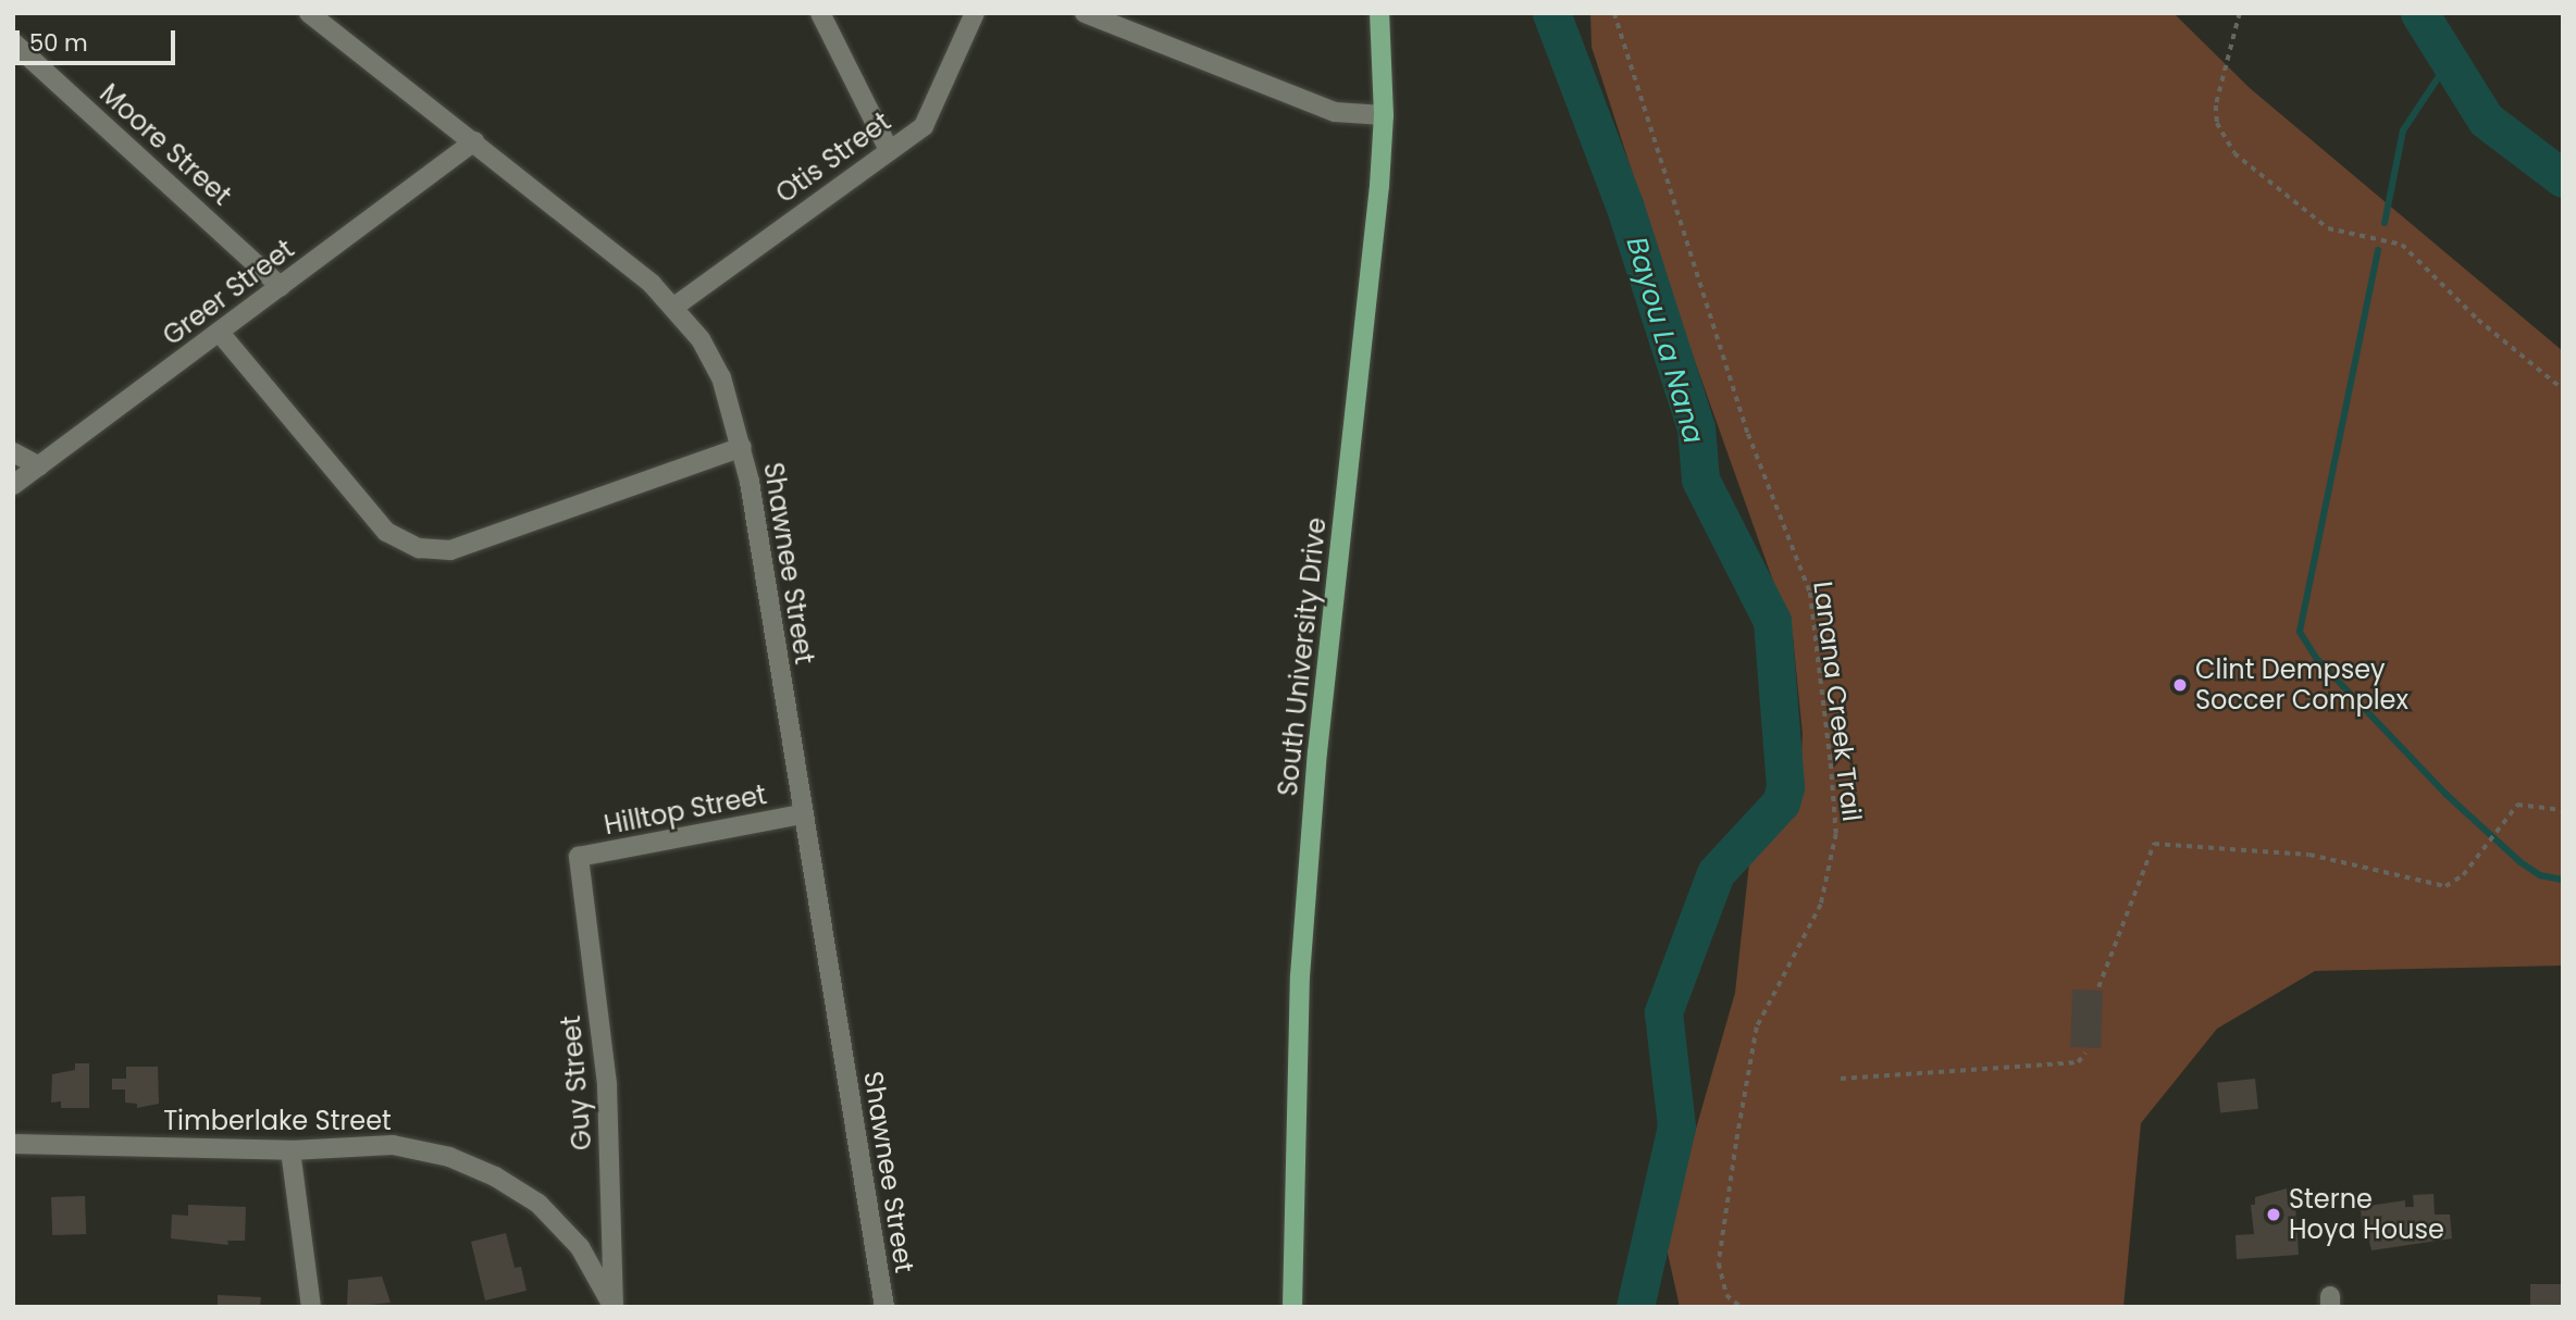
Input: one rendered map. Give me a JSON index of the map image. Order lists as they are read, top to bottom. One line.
{"streets":{"main road":["South University Drive"],"street":["Moore Street","Otis Street","Greer Street","Shawnee Street","Hilltop Street","Guy Street","Timberlake Street"],"path":["Lanana Creek Trail"]},"crossings":[["Moore Street","Greer Street"],["Otis Street","Shawnee Street"],["Greer Street","Shawnee Street"],["Shawnee Street","Hilltop Street"],["Hilltop Street","Guy Street"],["Guy Street","Timberlake Street"]],"water":["Bayou La Nana"],"places":["Clint Dempsey Soccer Complex","Sterne Hoya House"],"scale_bar":"50 m"}
